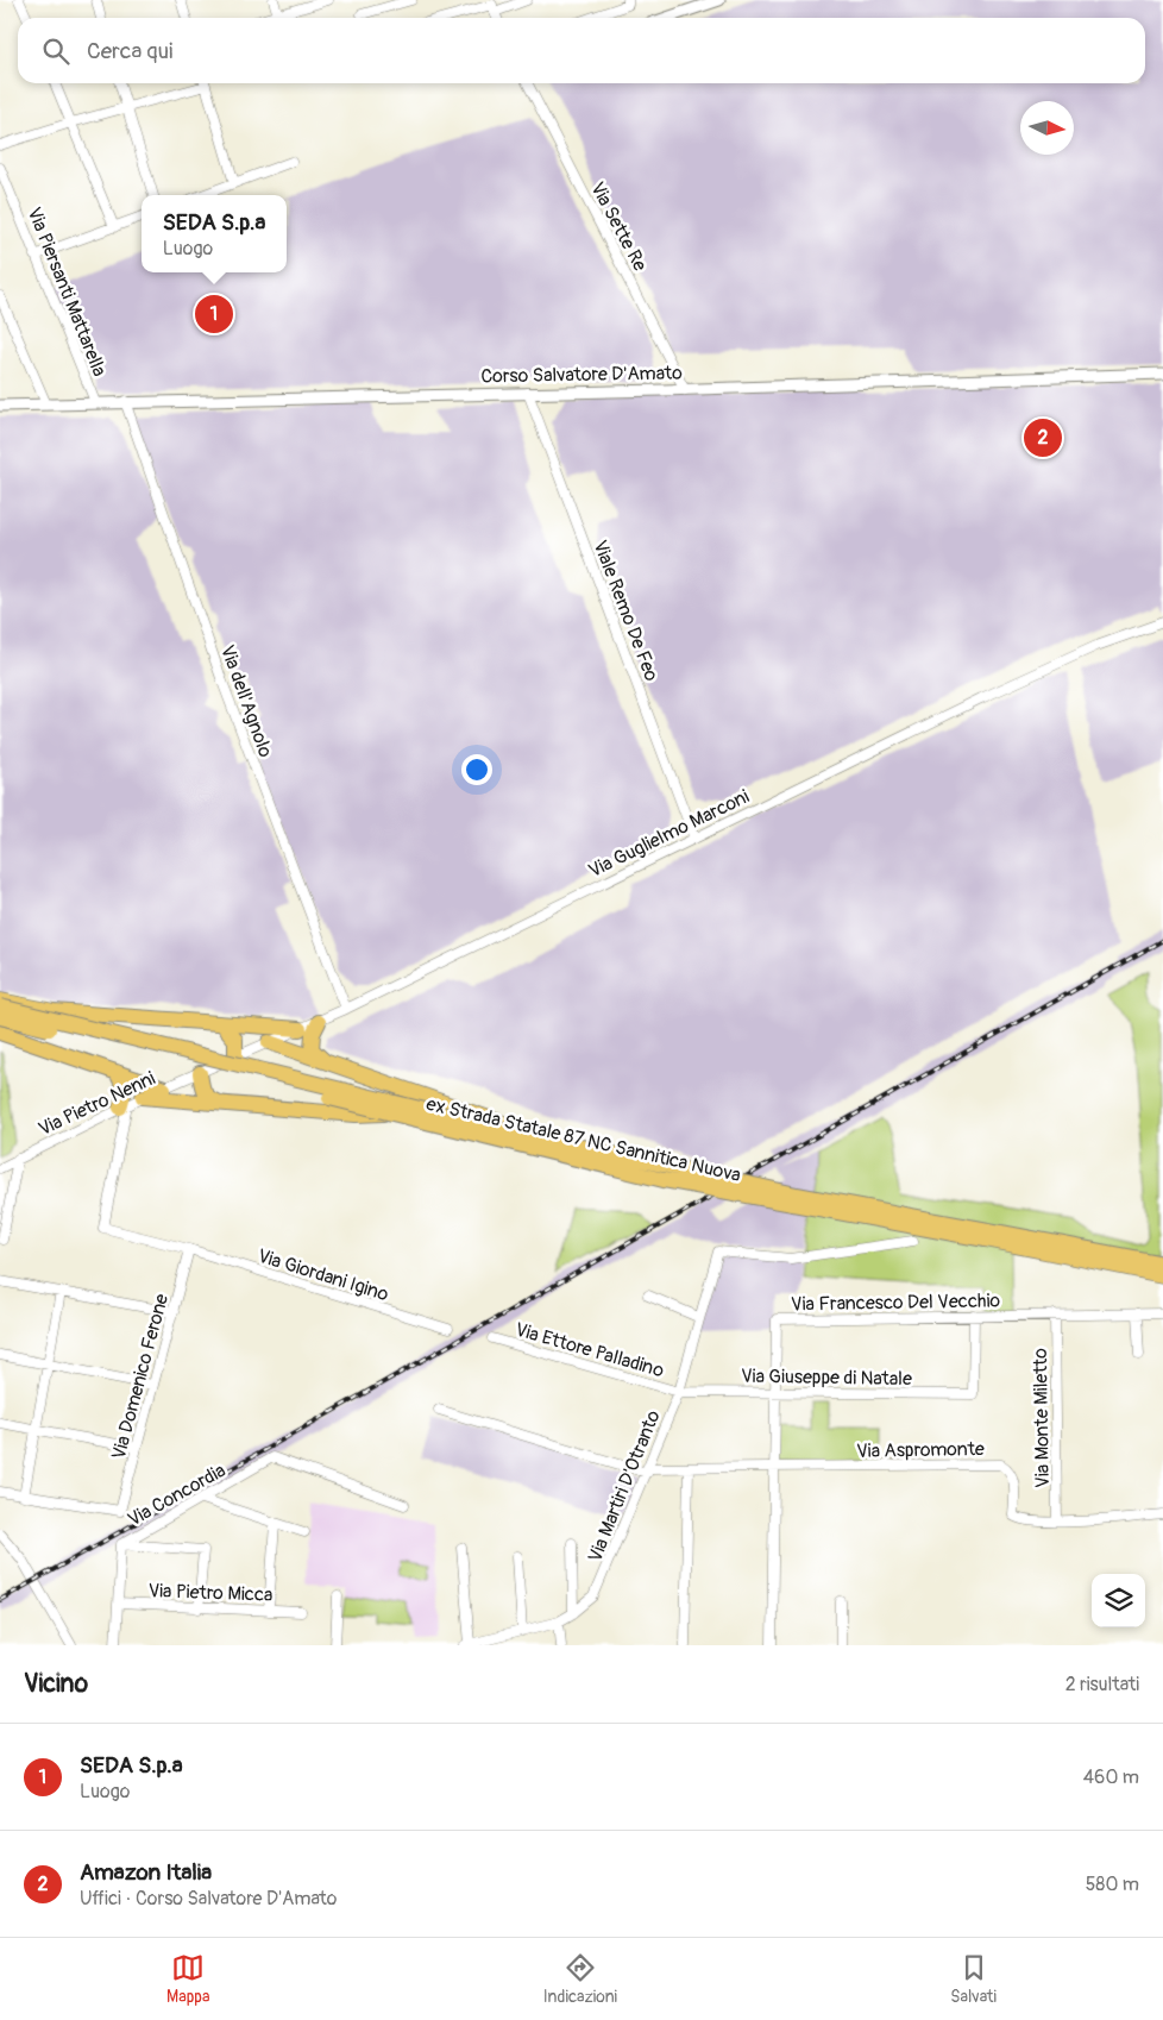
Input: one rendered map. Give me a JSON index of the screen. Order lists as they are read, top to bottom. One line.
{"streets":{"highway":["ex Strada Statale 87 NC Sannitica Nuova"],"street":["Via Sette Re","Via Piersanti Mattarella","Corso Salvatore D'Amato","Viale Remo De Feo","Via dell'Agnolo","Via Guglielmo Marconi","Via Pietro Nenni","Via Giordani Igino","Via Francesco Del Vecchio","Via Ettore Palladino","Via Domenico Ferone","Via Giuseppe di Natale","Via Monte Miletto","Via Aspromonte","Via Martiri D'Otranto","Via Concordia","Via Pietro Micca"]},"crossings":[["Via Sette Re","Corso Salvatore D'Amato"],["Via Piersanti Mattarella","Corso Salvatore D'Amato"],["Corso Salvatore D'Amato","Viale Remo De Feo"],["Corso Salvatore D'Amato","Via dell'Agnolo"],["Viale Remo De Feo","Via Guglielmo Marconi"],["Via dell'Agnolo","Via Guglielmo Marconi"],["Via Guglielmo Marconi","Via Pietro Nenni"],["Via Pietro Nenni","Via Giordani Igino"],["Via Giordani Igino","Via Domenico Ferone"],["Via Francesco Del Vecchio","Via Giuseppe di Natale"],["Via Francesco Del Vecchio","Via Monte Miletto"],["Via Francesco Del Vecchio","Via Aspromonte"],["Via Ettore Palladino","Via Giuseppe di Natale"],["Via Ettore Palladino","Via Martiri D'Otranto"],["Via Giuseppe di Natale","Via Martiri D'Otranto"],["Via Monte Miletto","Via Aspromonte"],["Via Concordia","Via Pietro Micca"]],"north":"right","page":{"search":"Cerca qui","popup":["SEDA S.p.a","Luogo"],"pins":["1","2"],"heading":["Vicino","2 risultati"],"list":[{"mark":"1","name":"SEDA S.p.a","note":"Luogo","value":"460 m"},{"mark":"2","name":"Amazon Italia","note":"Uffici · Corso Salvatore D'Amato","value":"580 m"}],"nav":["Mappa","Indicazioni","Salvati"]}}
